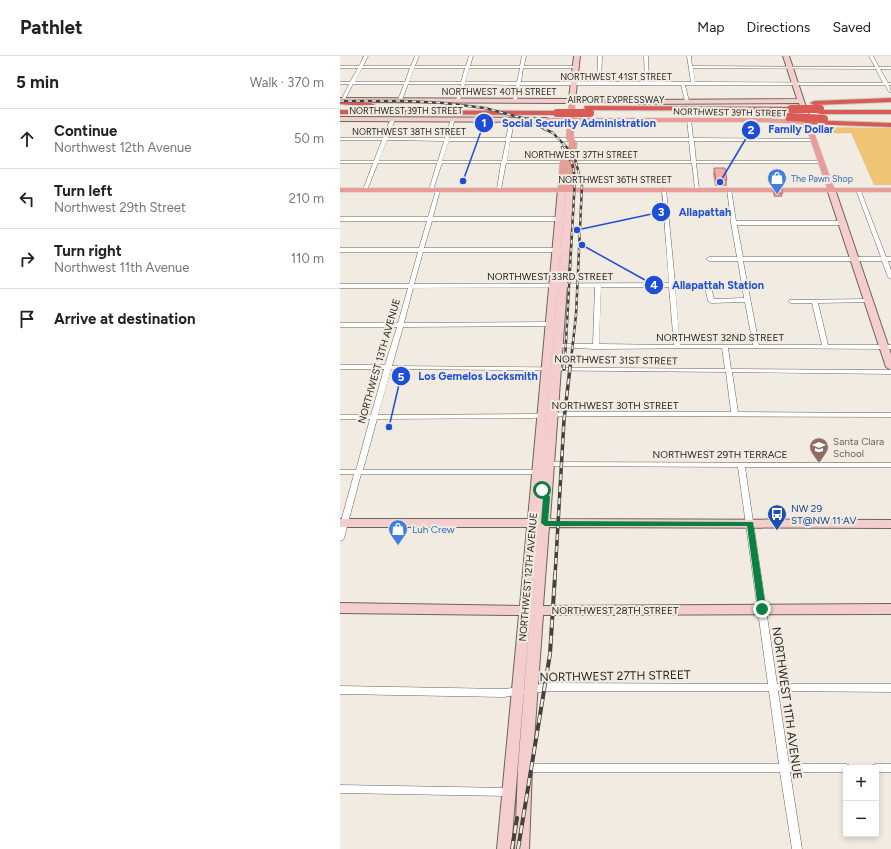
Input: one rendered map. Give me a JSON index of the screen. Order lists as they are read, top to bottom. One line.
{"streets":{"highway":["AIRPORT EXPRESSWAY"],"main road":["NORTHWEST 40TH STREET","NORTHWEST 39TH STREET","NORTHWEST 36TH STREET","NORTHWEST 12TH AVENUE","NORTHWEST 28TH STREET"],"street":["NORTHWEST 41ST STREET","NORTHWEST 38TH STREET","NORTHWEST 37TH STREET","NORTHWEST 33RD STREET","NORTHWEST 32ND STREET","NORTHWEST 31ST STREET","NORTHWEST 13TH AVENUE","NORTHWEST 30TH STREET","NORTHWEST 29TH TERRACE","NORTHWEST 27TH STREET","NORTHWEST 11TH AVENUE"]},"crossings":[["NORTHWEST 41ST STREET","NORTHWEST 12TH AVENUE"],["NORTHWEST 40TH STREET","AIRPORT EXPRESSWAY"],["NORTHWEST 40TH STREET","NORTHWEST 12TH AVENUE"],["NORTHWEST 39TH STREET","NORTHWEST 13TH AVENUE"],["NORTHWEST 39TH STREET","NORTHWEST 12TH AVENUE"],["NORTHWEST 38TH STREET","NORTHWEST 13TH AVENUE"],["NORTHWEST 38TH STREET","NORTHWEST 12TH AVENUE"],["NORTHWEST 37TH STREET","NORTHWEST 13TH AVENUE"],["NORTHWEST 37TH STREET","NORTHWEST 12TH AVENUE"],["NORTHWEST 36TH STREET","NORTHWEST 13TH AVENUE"],["NORTHWEST 36TH STREET","NORTHWEST 12TH AVENUE"],["NORTHWEST 33RD STREET","NORTHWEST 13TH AVENUE"],["NORTHWEST 33RD STREET","NORTHWEST 12TH AVENUE"],["NORTHWEST 32ND STREET","NORTHWEST 12TH AVENUE"],["NORTHWEST 31ST STREET","NORTHWEST 13TH AVENUE"],["NORTHWEST 31ST STREET","NORTHWEST 12TH AVENUE"],["NORTHWEST 13TH AVENUE","NORTHWEST 30TH STREET"],["NORTHWEST 30TH STREET","NORTHWEST 12TH AVENUE"],["NORTHWEST 29TH TERRACE","NORTHWEST 12TH AVENUE"],["NORTHWEST 29TH TERRACE","NORTHWEST 11TH AVENUE"],["NORTHWEST 12TH AVENUE","NORTHWEST 28TH STREET"],["NORTHWEST 12TH AVENUE","NORTHWEST 27TH STREET"],["NORTHWEST 28TH STREET","NORTHWEST 11TH AVENUE"],["NORTHWEST 27TH STREET","NORTHWEST 11TH AVENUE"]],"places":{"other":["Social Security Administration","Family Dollar","Allapattah","Allapattah Station","Los Gemelos Locksmith"],"shop":["The Pawn Shop","Luh Crew"],"school or university":["Santa Clara School"],"bus stop":["NW 29 ST@NW 11 AV"]},"page":{"header":"Pathlet","nav":["Map","Directions","Saved"],"heading":["5 min","Walk · 370 m"],"list":[["Continue","Northwest 12th Avenue","50 m"],["Turn left","Northwest 29th Street","210 m"],["Turn right","Northwest 11th Avenue","110 m"],"Arrive at destination"],"map_buttons":["+","−"]}}
